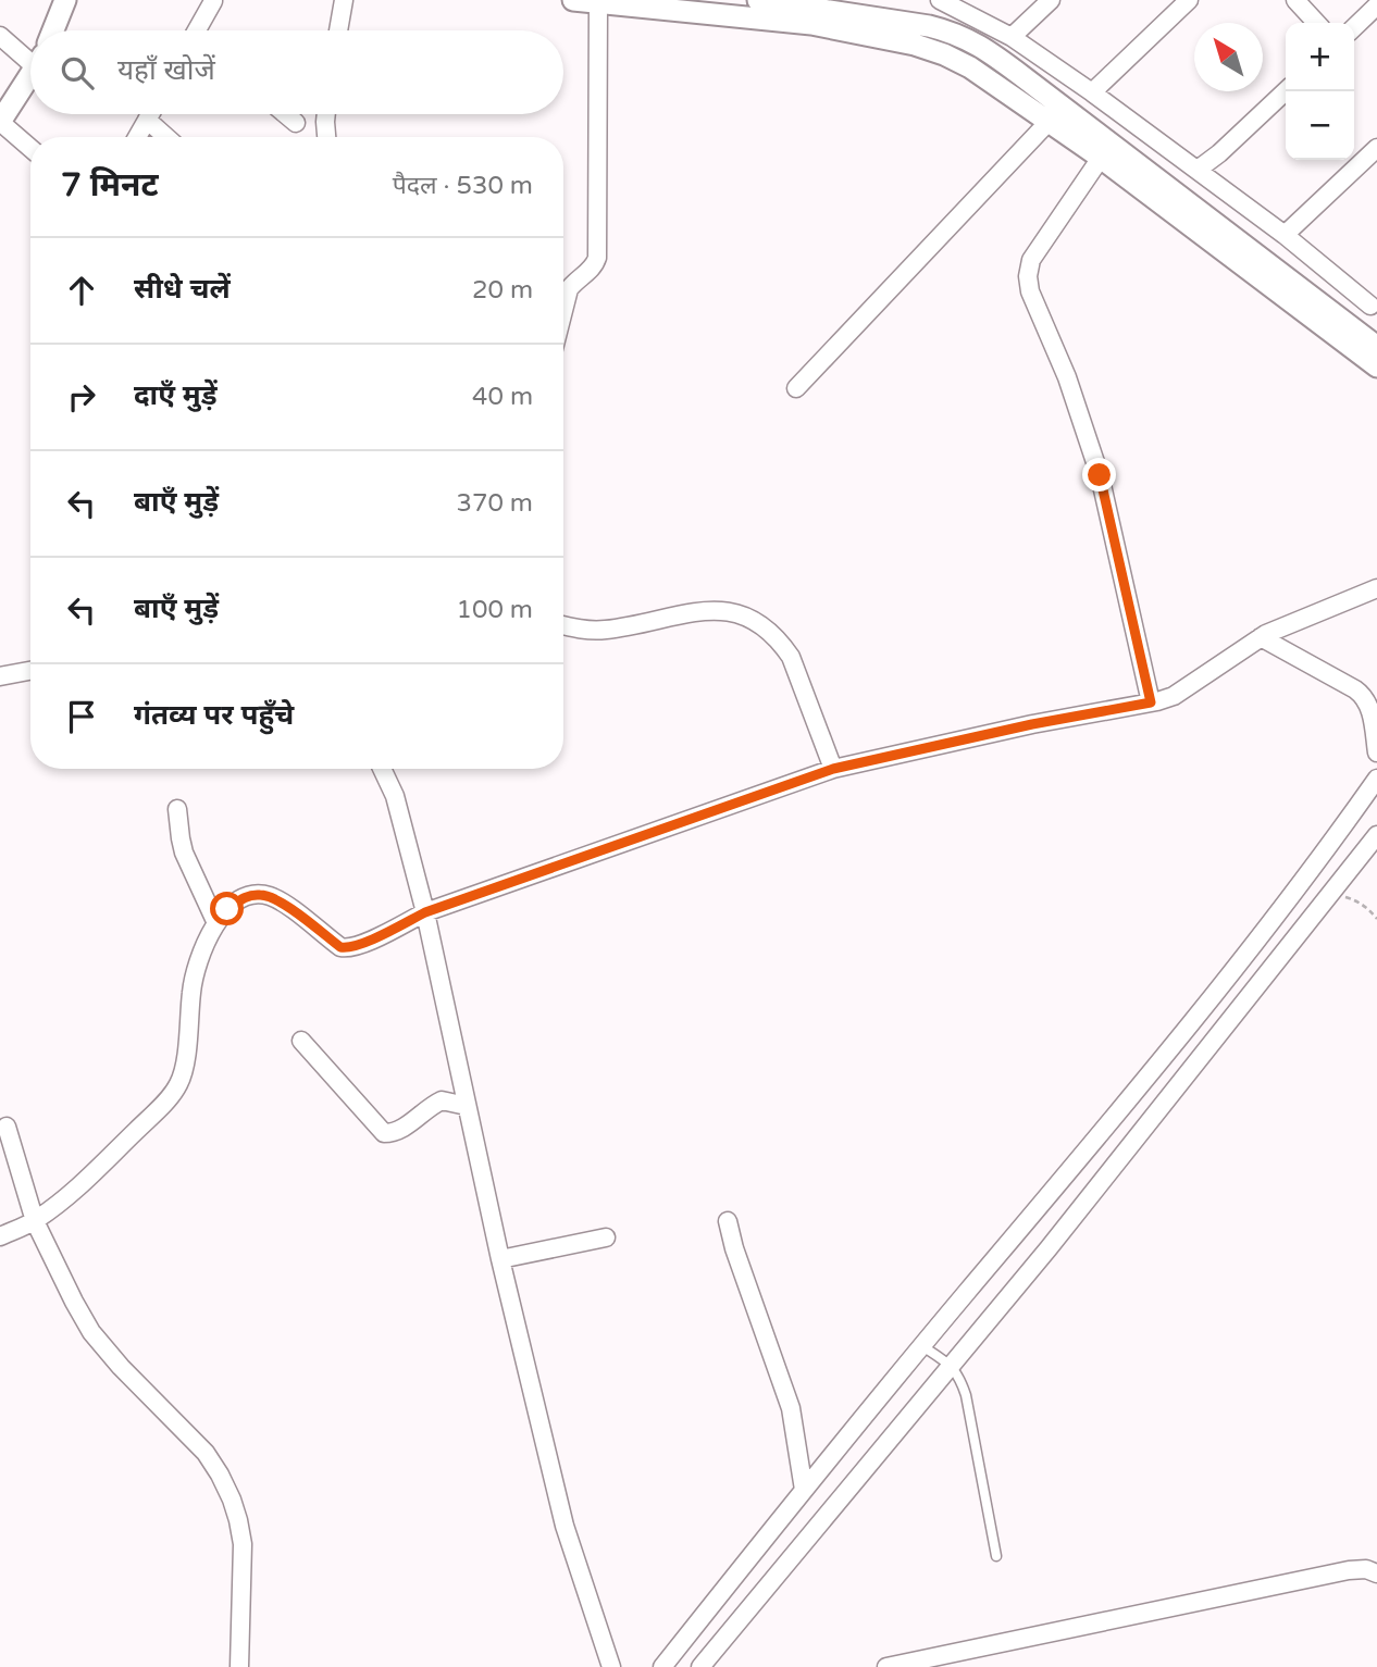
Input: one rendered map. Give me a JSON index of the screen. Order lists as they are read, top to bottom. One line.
{"north":"top left","page":{"map_buttons":["+","−"],"search":"यहाँ खोजें","heading":["7 मिनट","पैदल · 530 m"],"list":[["सीधे चलें","20 m"],["दाएँ मुड़ें","40 m"],["बाएँ मुड़ें","370 m"],["बाएँ मुड़ें","100 m"],"गंतव्य पर पहुँचे"]}}
